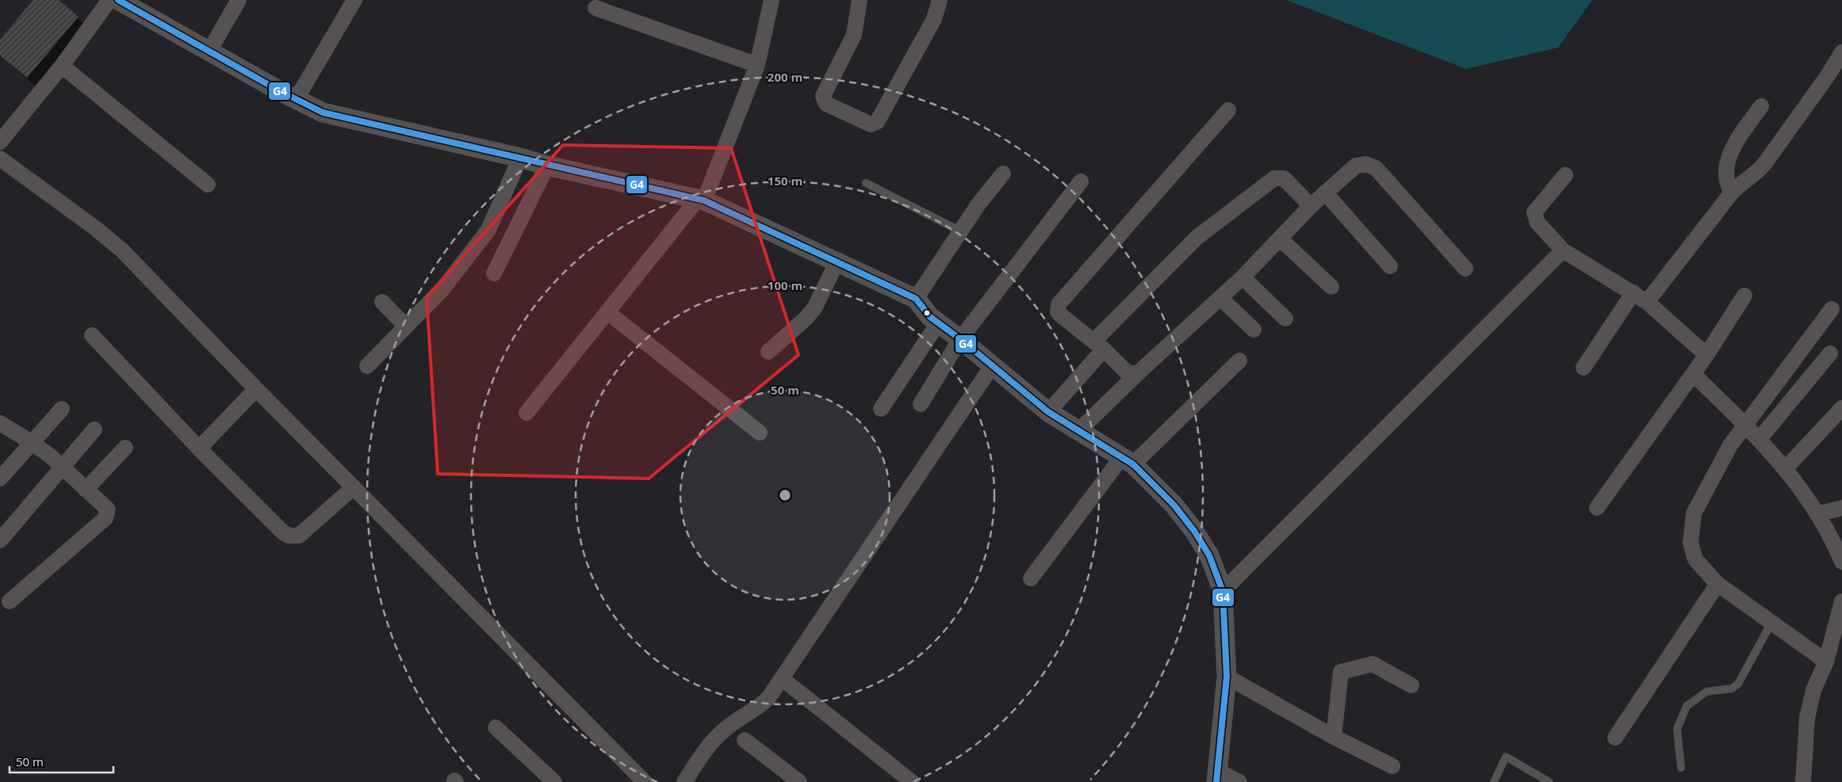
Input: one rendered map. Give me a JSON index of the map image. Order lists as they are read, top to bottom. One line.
{"lines":["transit line G4"],"scale_bar":"50 m","rings":["200 m","150 m","100 m","50 m"]}
